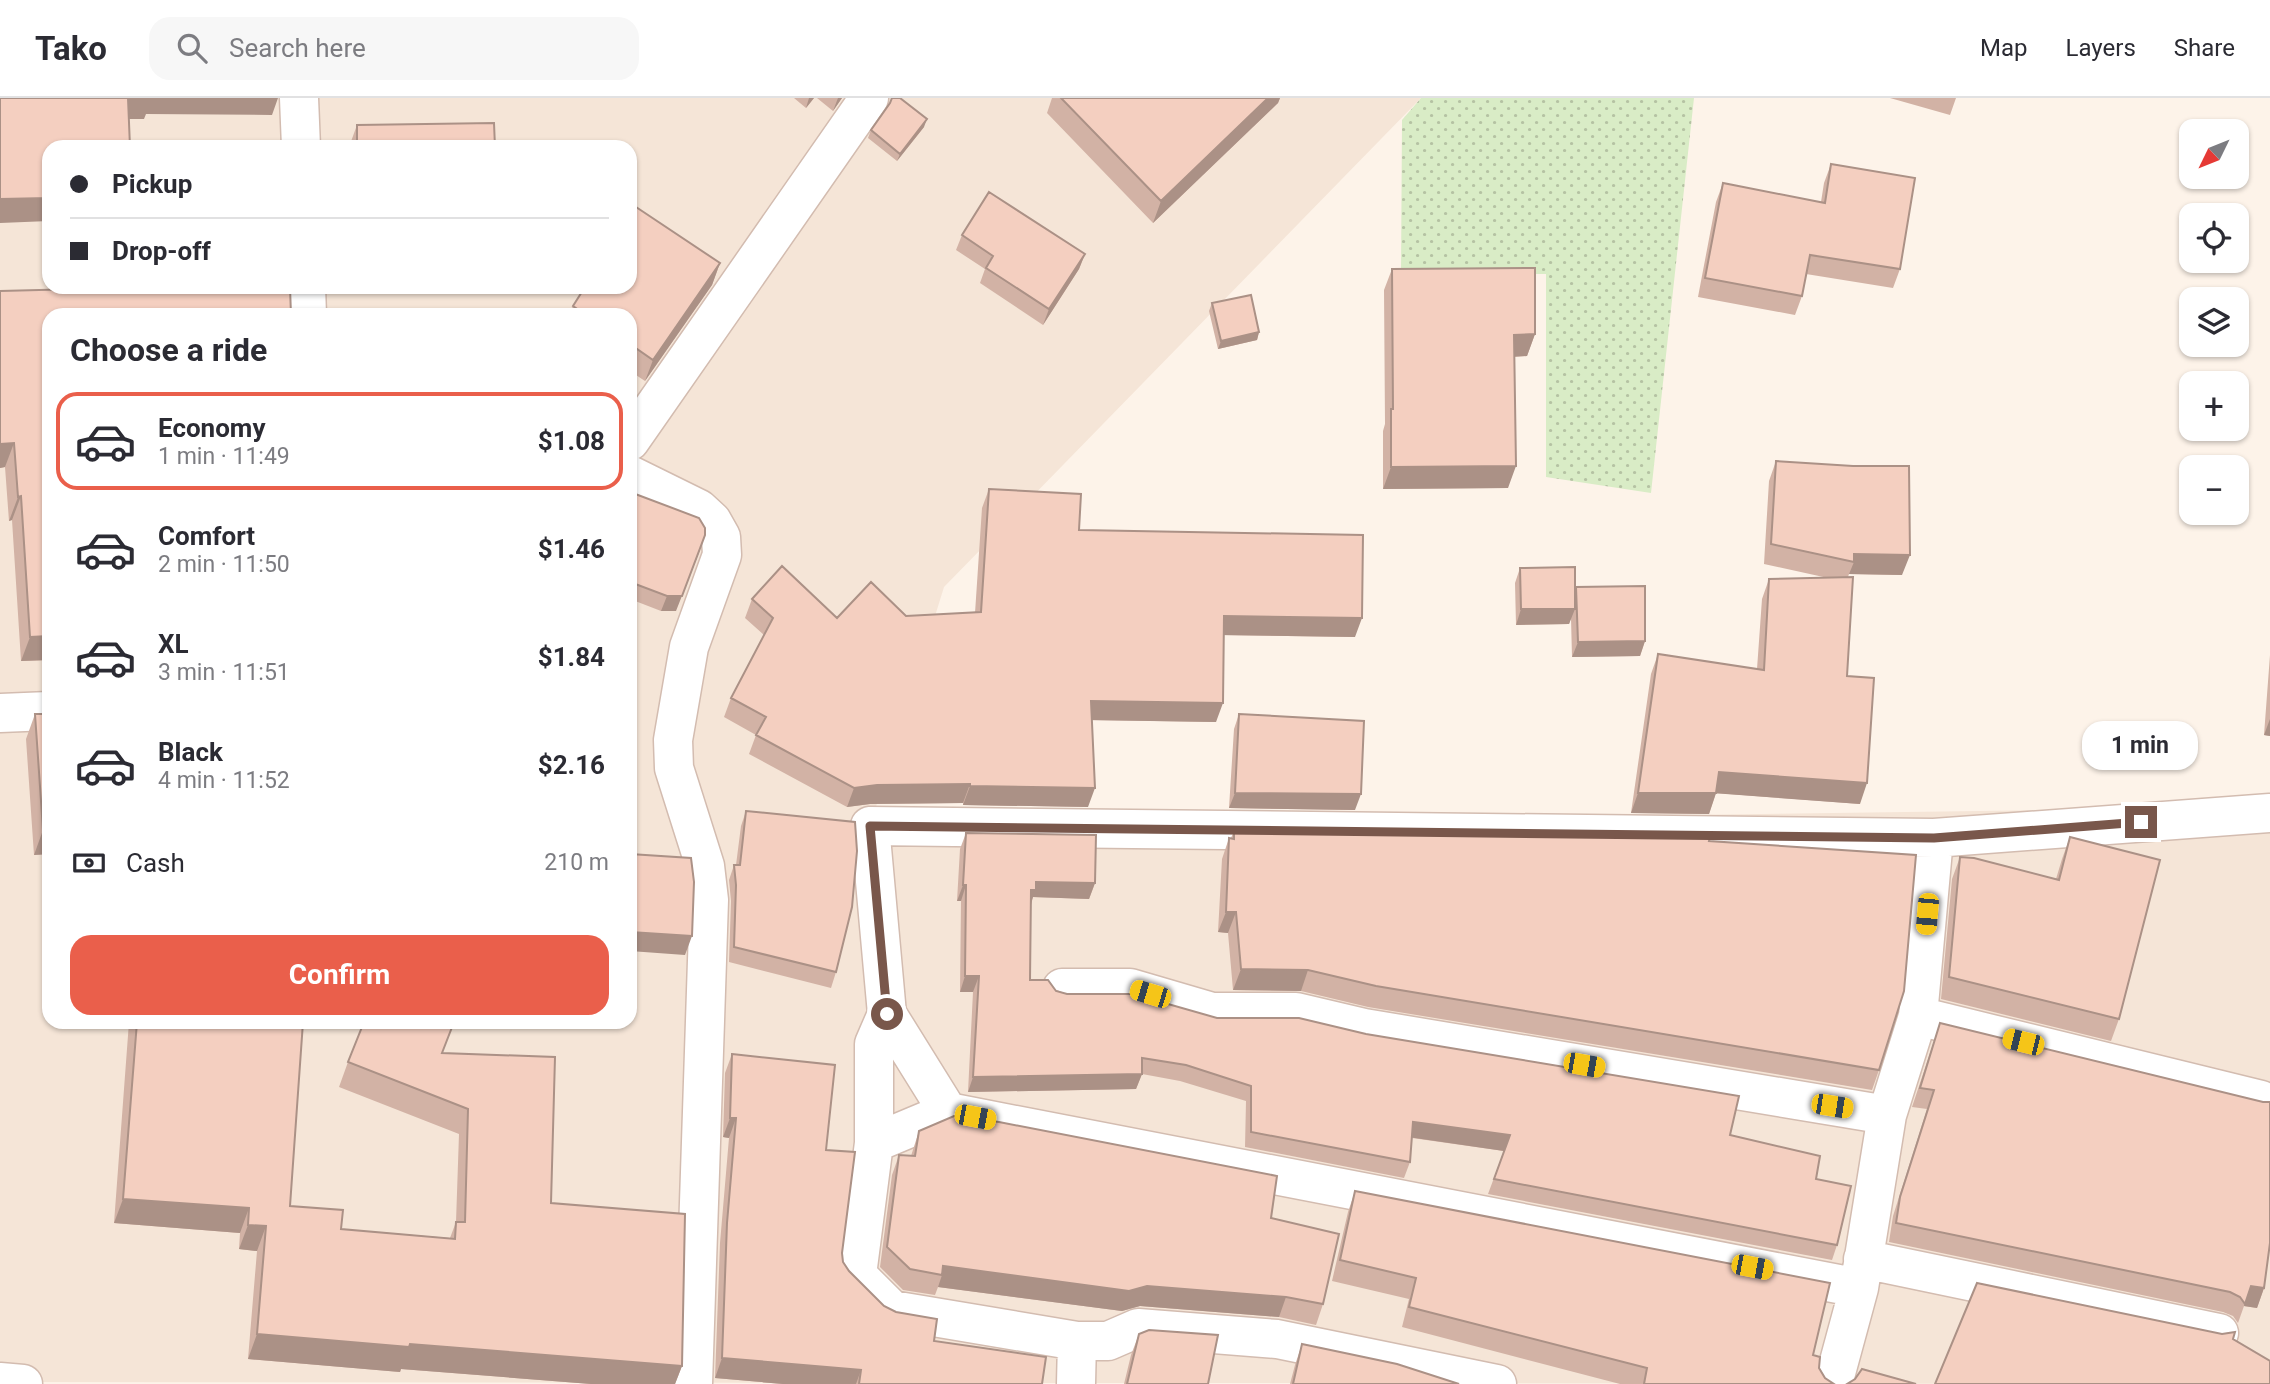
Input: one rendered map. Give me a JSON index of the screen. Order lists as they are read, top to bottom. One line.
{"north":"bottom left","page":{"header":"Tako","search":"Search here","nav":["Map","Layers","Share"],"map_buttons":["+","−"],"banner":["Pickup","Drop-off"],"heading":"Choose a ride","list":[{"name":"Economy","note":"1 min · 11:49","value":"$1.08"},{"name":"Comfort","note":"2 min · 11:50","value":"$1.46"},{"name":"XL","note":"3 min · 11:51","value":"$1.84"},{"name":"Black","note":"4 min · 11:52","value":"$2.16"}],"bubble":"1 min","pay":["Cash","210 m"],"buttons":"Confirm"}}
